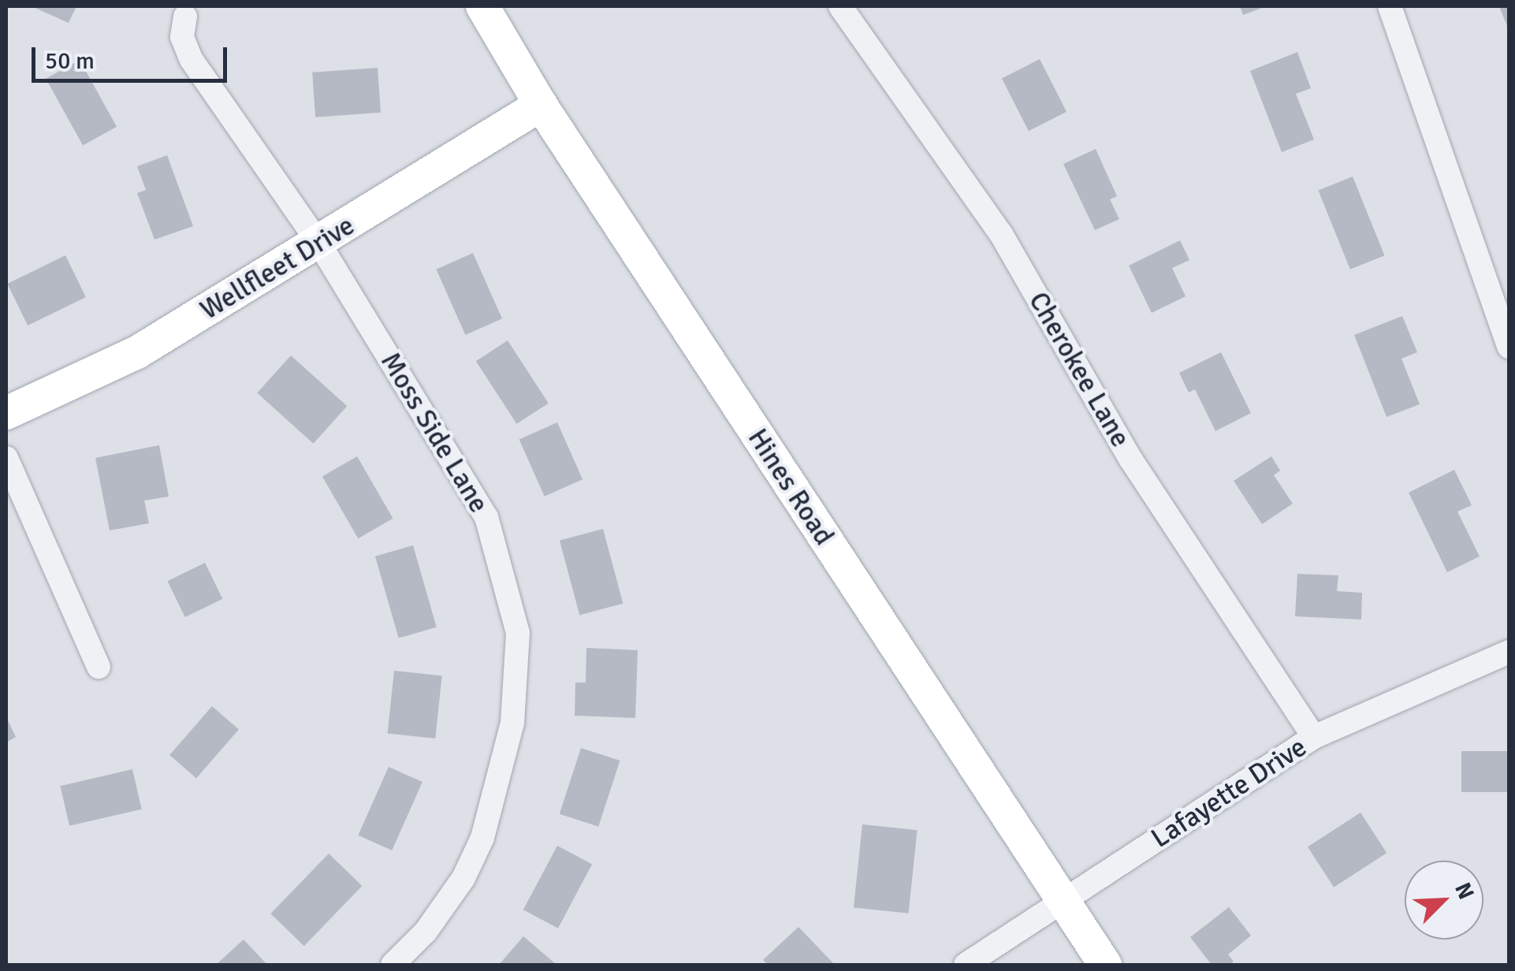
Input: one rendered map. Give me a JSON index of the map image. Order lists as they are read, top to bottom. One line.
{"streets":{"street":["Wellfleet Drive","Cherokee Lane","Moss Side Lane","Hines Road","Lafayette Drive"]},"crossings":[["Wellfleet Drive","Moss Side Lane"],["Wellfleet Drive","Hines Road"],["Cherokee Lane","Lafayette Drive"],["Hines Road","Lafayette Drive"]],"scale_bar":"50 m","north":"top right"}
